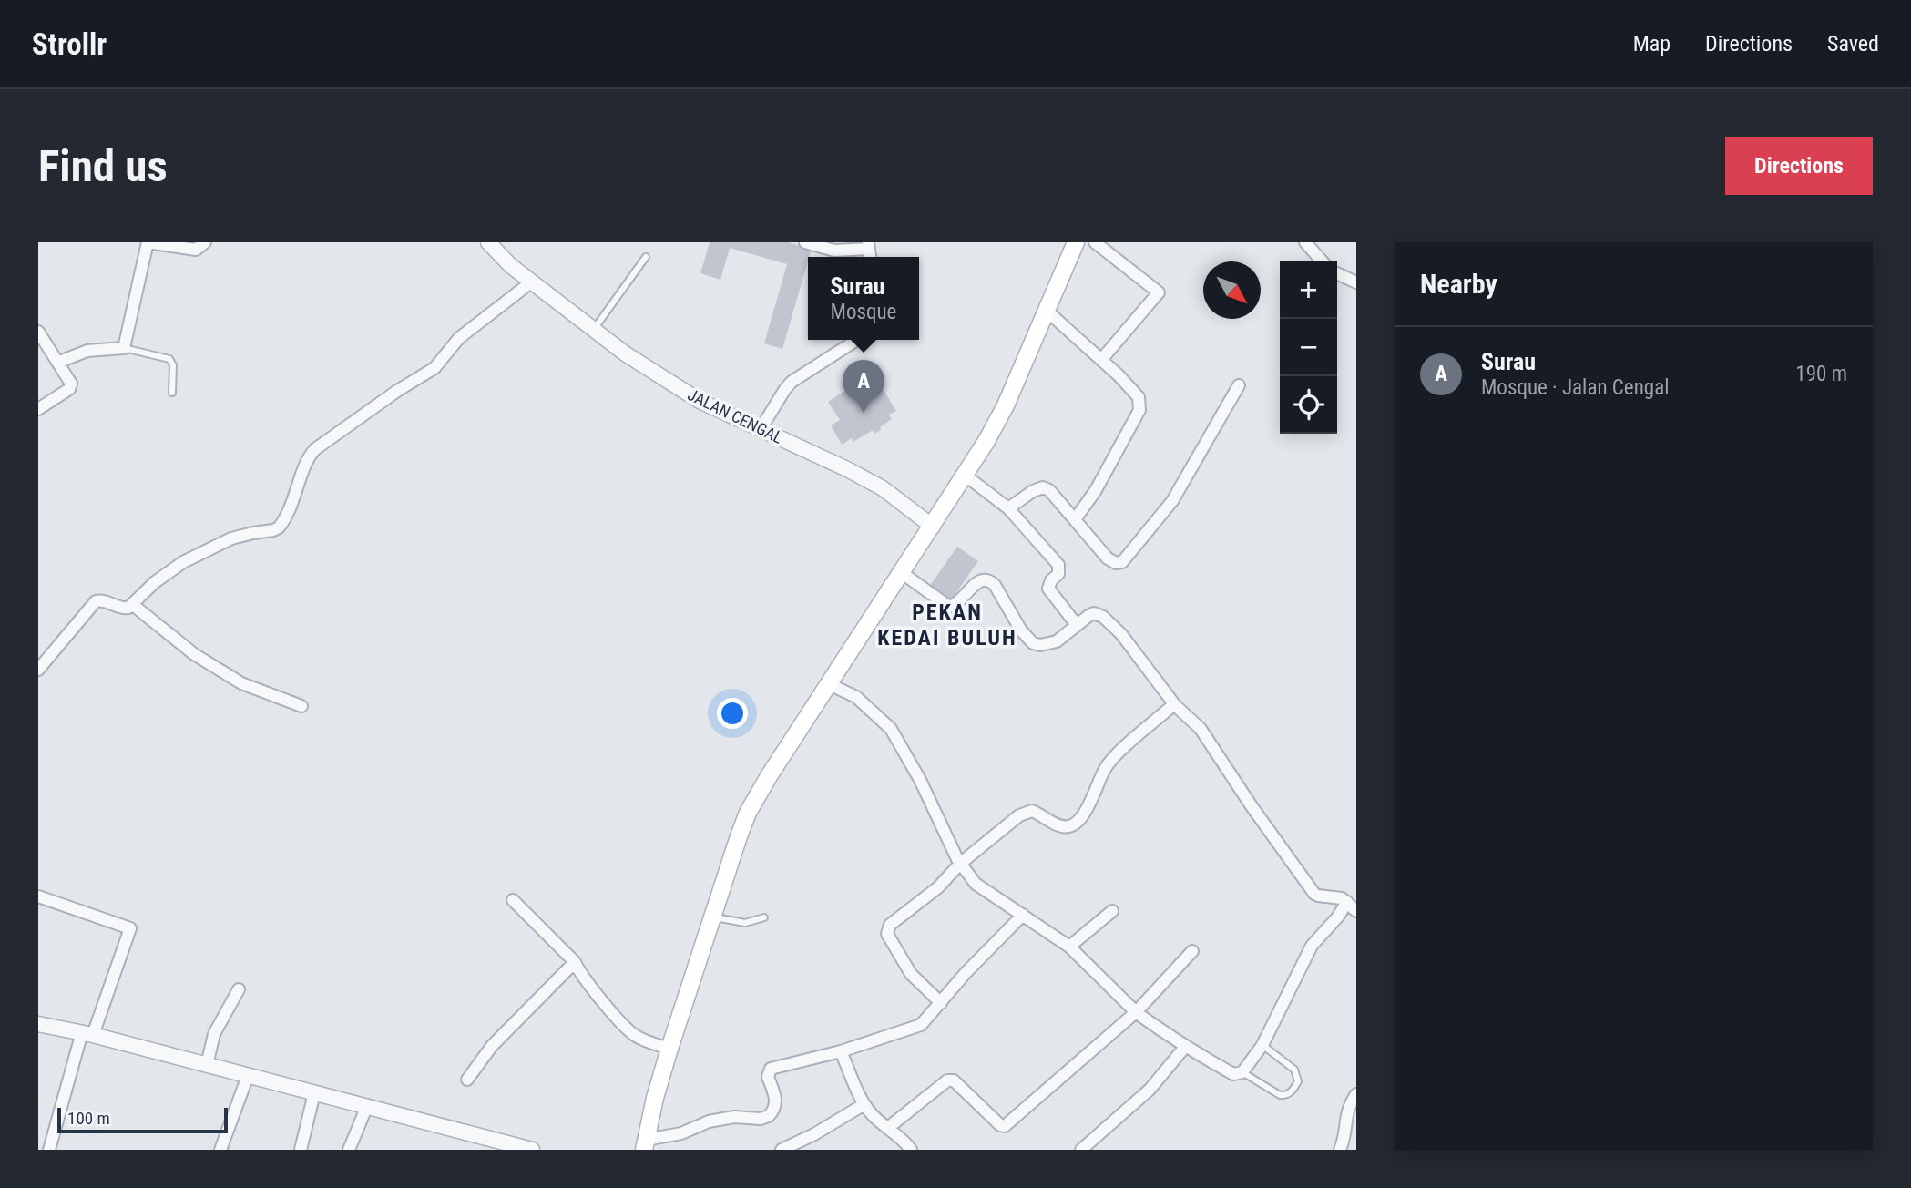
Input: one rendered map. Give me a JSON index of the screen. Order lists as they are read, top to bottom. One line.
{"streets":{"street":["JALAN CENGAL"]},"districts":["PEKAN KEDAI BULUH"],"scale_bar":"100 m","north":"bottom right","page":{"header":"Strollr","nav":["Map","Directions","Saved"],"buttons":"Directions","title":"Find us","heading":"Nearby","popup":["Surau","Mosque"],"map_buttons":["+","−"],"list":[{"mark":"A","name":"Surau","note":"Mosque · Jalan Cengal","value":"190 m"}],"pins":"A","scale":"100 m"}}
